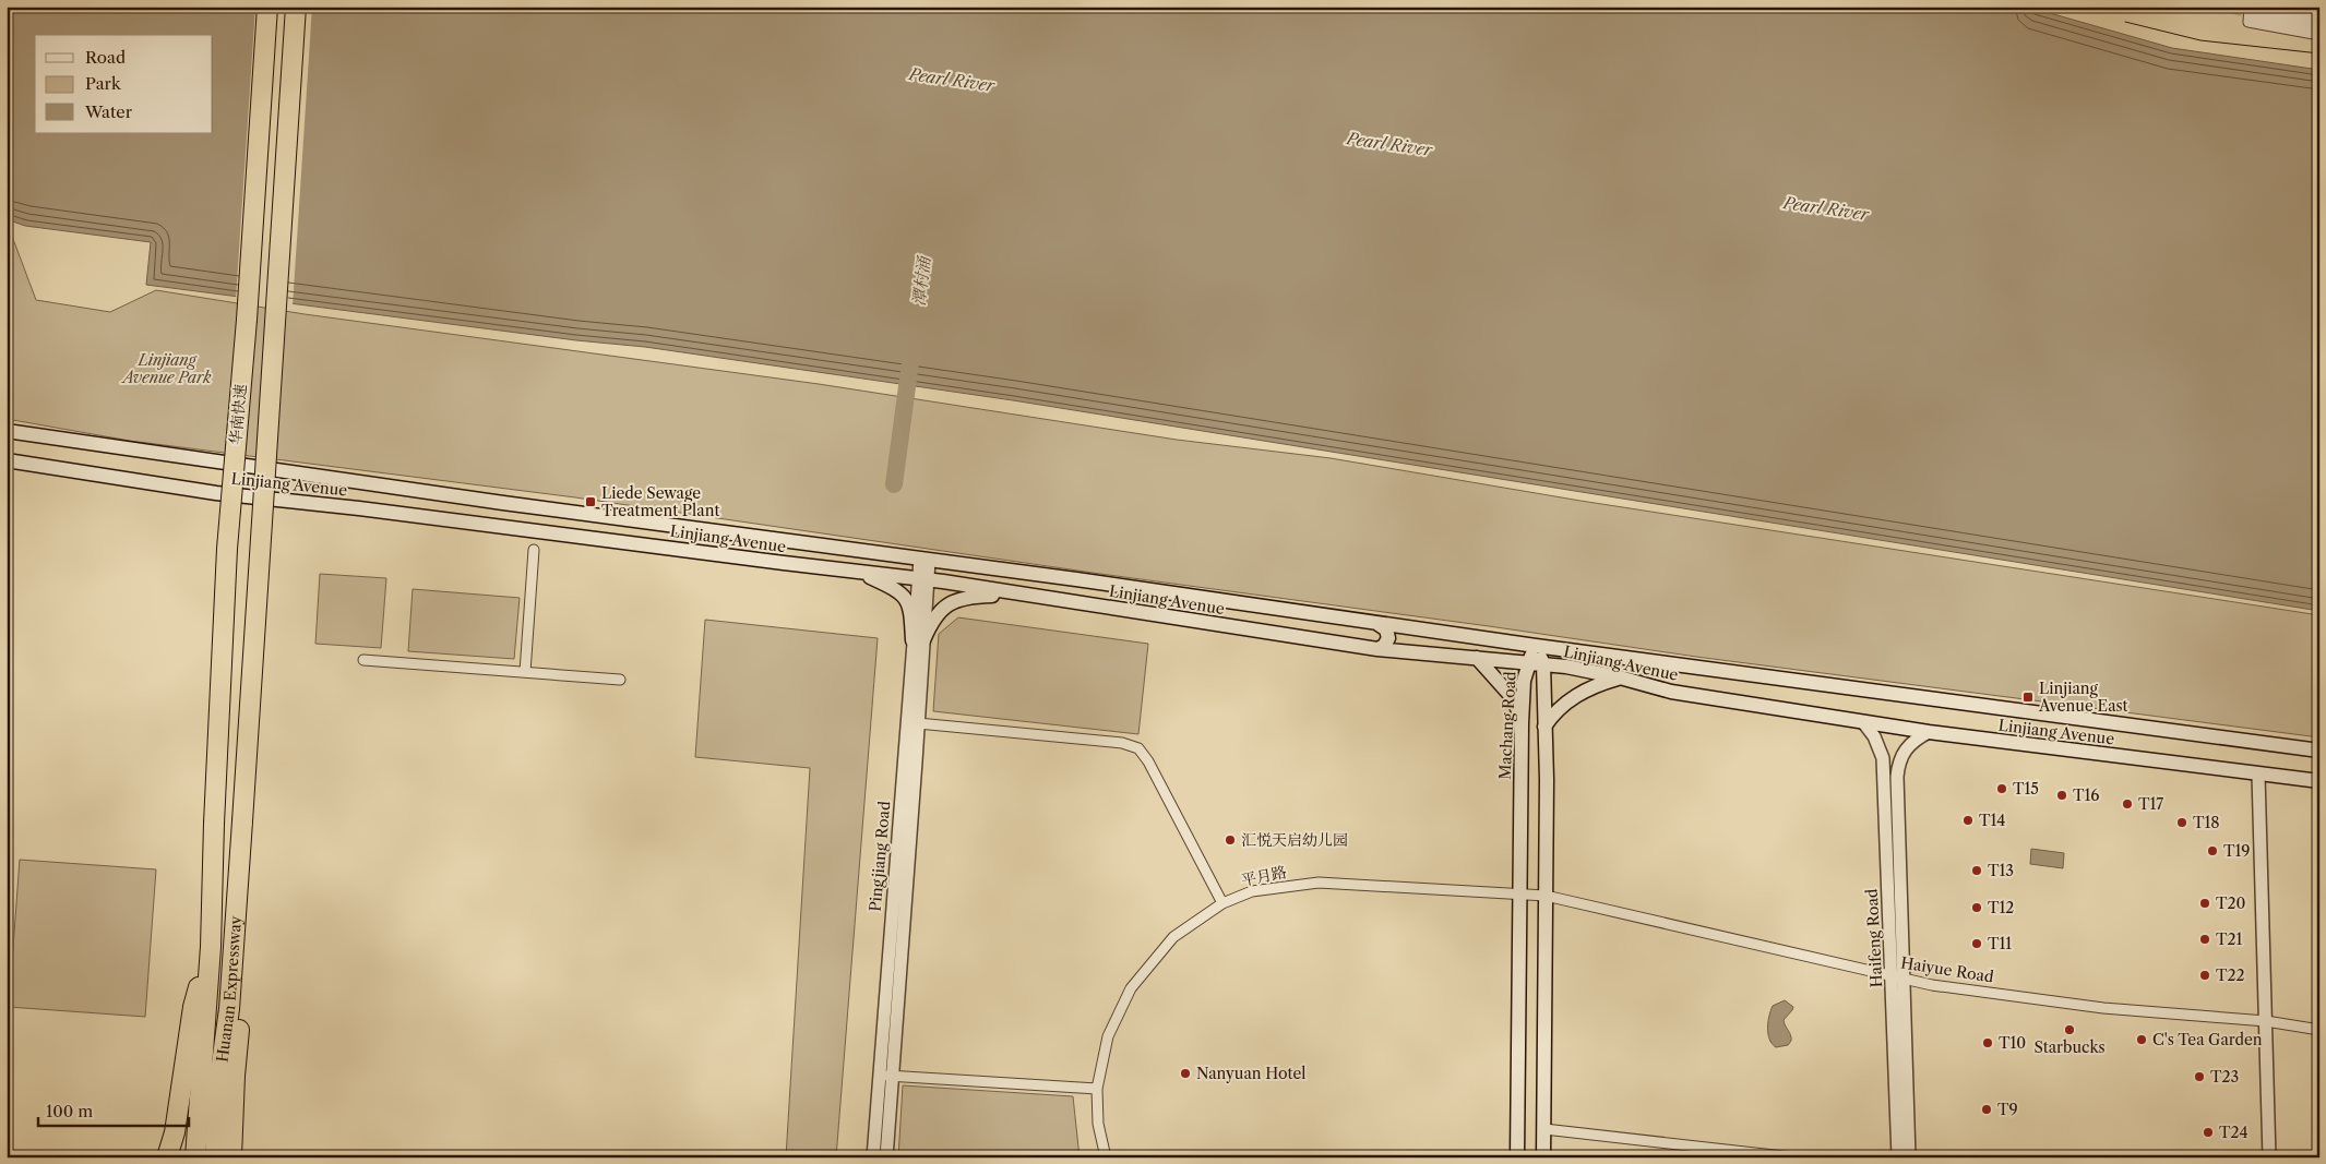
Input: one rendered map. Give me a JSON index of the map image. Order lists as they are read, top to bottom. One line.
{"streets":{"highway":["华南快速","Huanan Expressway"],"main road":["Linjiang Avenue","Machang Road"],"street":["Pingjiang Road","平月路","Haifeng Road","Haiyue Road"]},"crossings":[["华南快速","Huanan Expressway"],["Linjiang Avenue","Machang Road"],["Linjiang Avenue","Pingjiang Road"],["Linjiang Avenue","Haifeng Road"],["Machang Road","平月路"],["平月路","Haiyue Road"],["Haifeng Road","Haiyue Road"]],"water":["Pearl River","潭村涌"],"parks":["Linjiang Avenue Park"],"places":{"transit":["Liede Sewage Treatment Plant","Linjiang Avenue East"],"other":["T15","T16","T17","T14","T18","汇悦天启幼儿园","T19","T13","T20","T12","T21","T11","T22","Starbucks","C's Tea Garden","T10","Nanyuan Hotel","T23","T9","T24"]},"legend":["Road","Park","Water"],"scale_bar":"100 m"}
